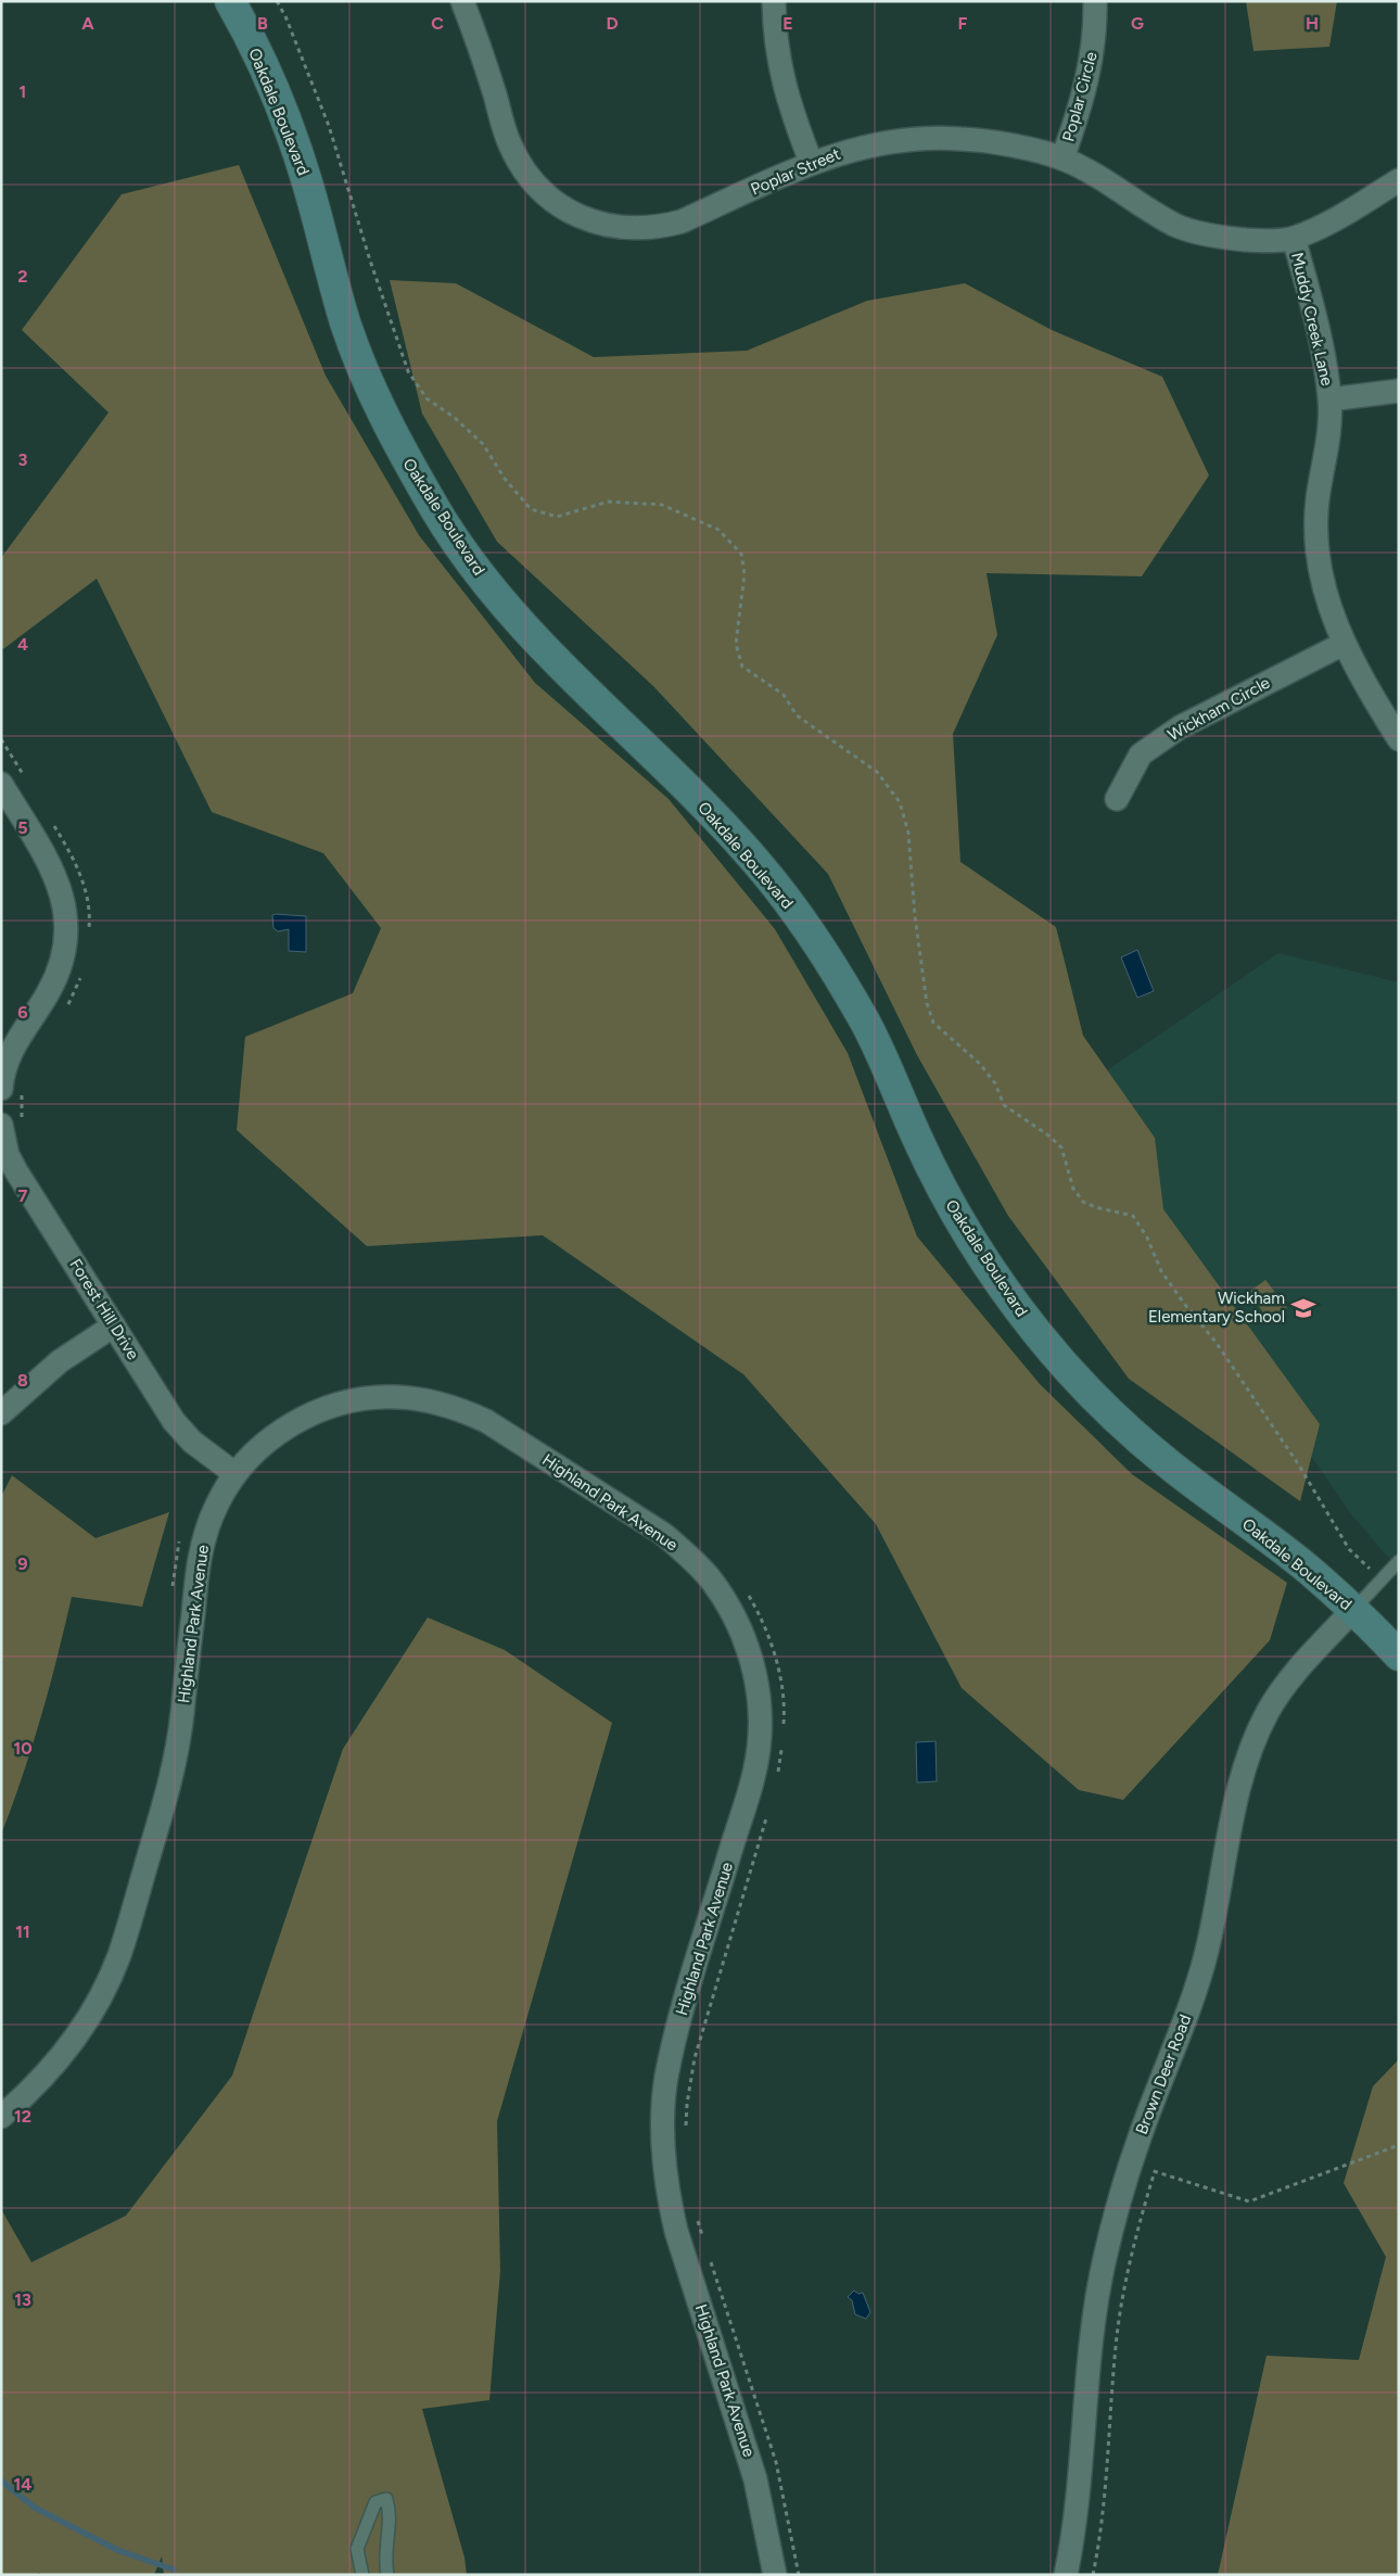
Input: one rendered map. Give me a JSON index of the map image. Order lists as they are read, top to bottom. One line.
{"streets":{"main road":["Oakdale Boulevard"],"street":["Poplar Circle","Poplar Street","Muddy Creek Lane","Wickham Circle","Forest Hill Drive","Highland Park Avenue","Brown Deer Road"]},"crossings":[["Poplar Circle","Poplar Street"],["Oakdale Boulevard","Brown Deer Road"],["Poplar Street","Muddy Creek Lane"],["Muddy Creek Lane","Wickham Circle"],["Forest Hill Drive","Highland Park Avenue"]],"places":{"school or university":["Wickham Elementary School"]},"grid":{"columns":["A","B","C","D","E","F","G","H"],"rows":["1","2","3","4","5","6","7","8","9","10","11","12","13","14"]}}
